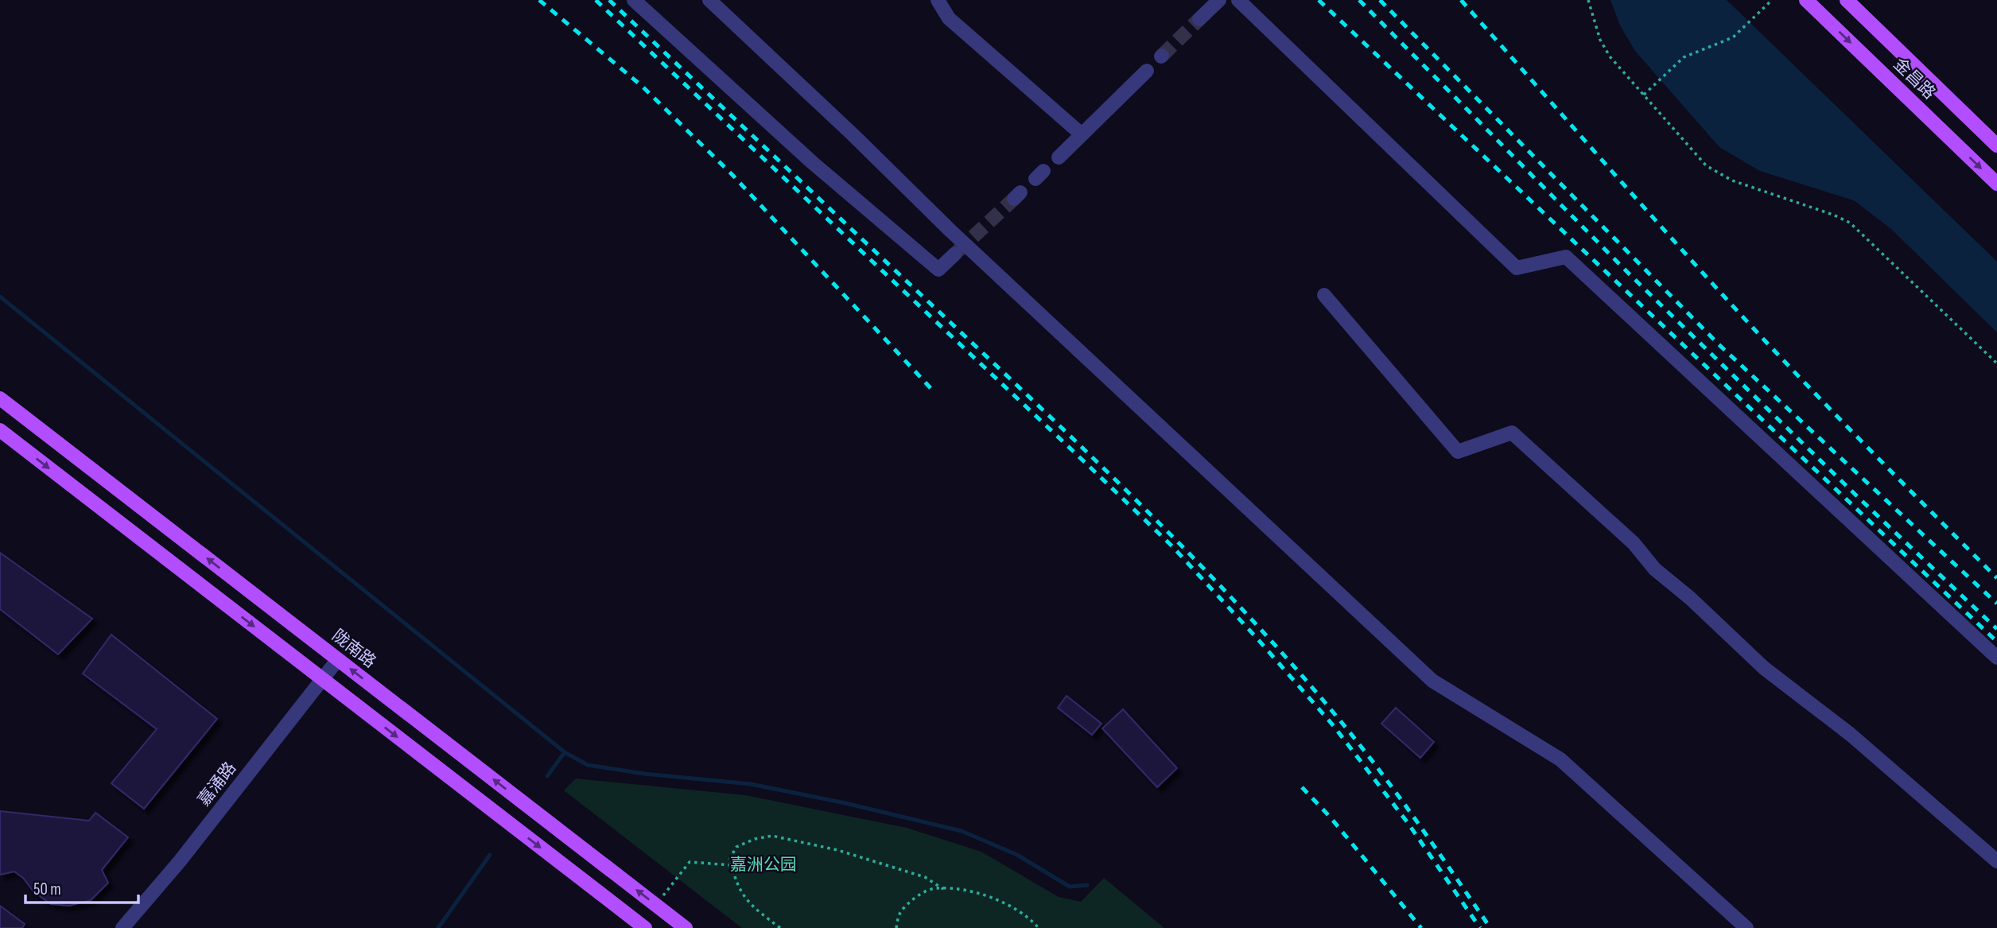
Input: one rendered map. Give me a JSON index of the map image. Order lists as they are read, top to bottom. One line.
{"streets":{"main road":["金昌路","陇南路"],"street":["嘉涌路"]},"crossings":[["陇南路","嘉涌路"]],"parks":["嘉洲公园"],"scale_bar":"50 m"}
